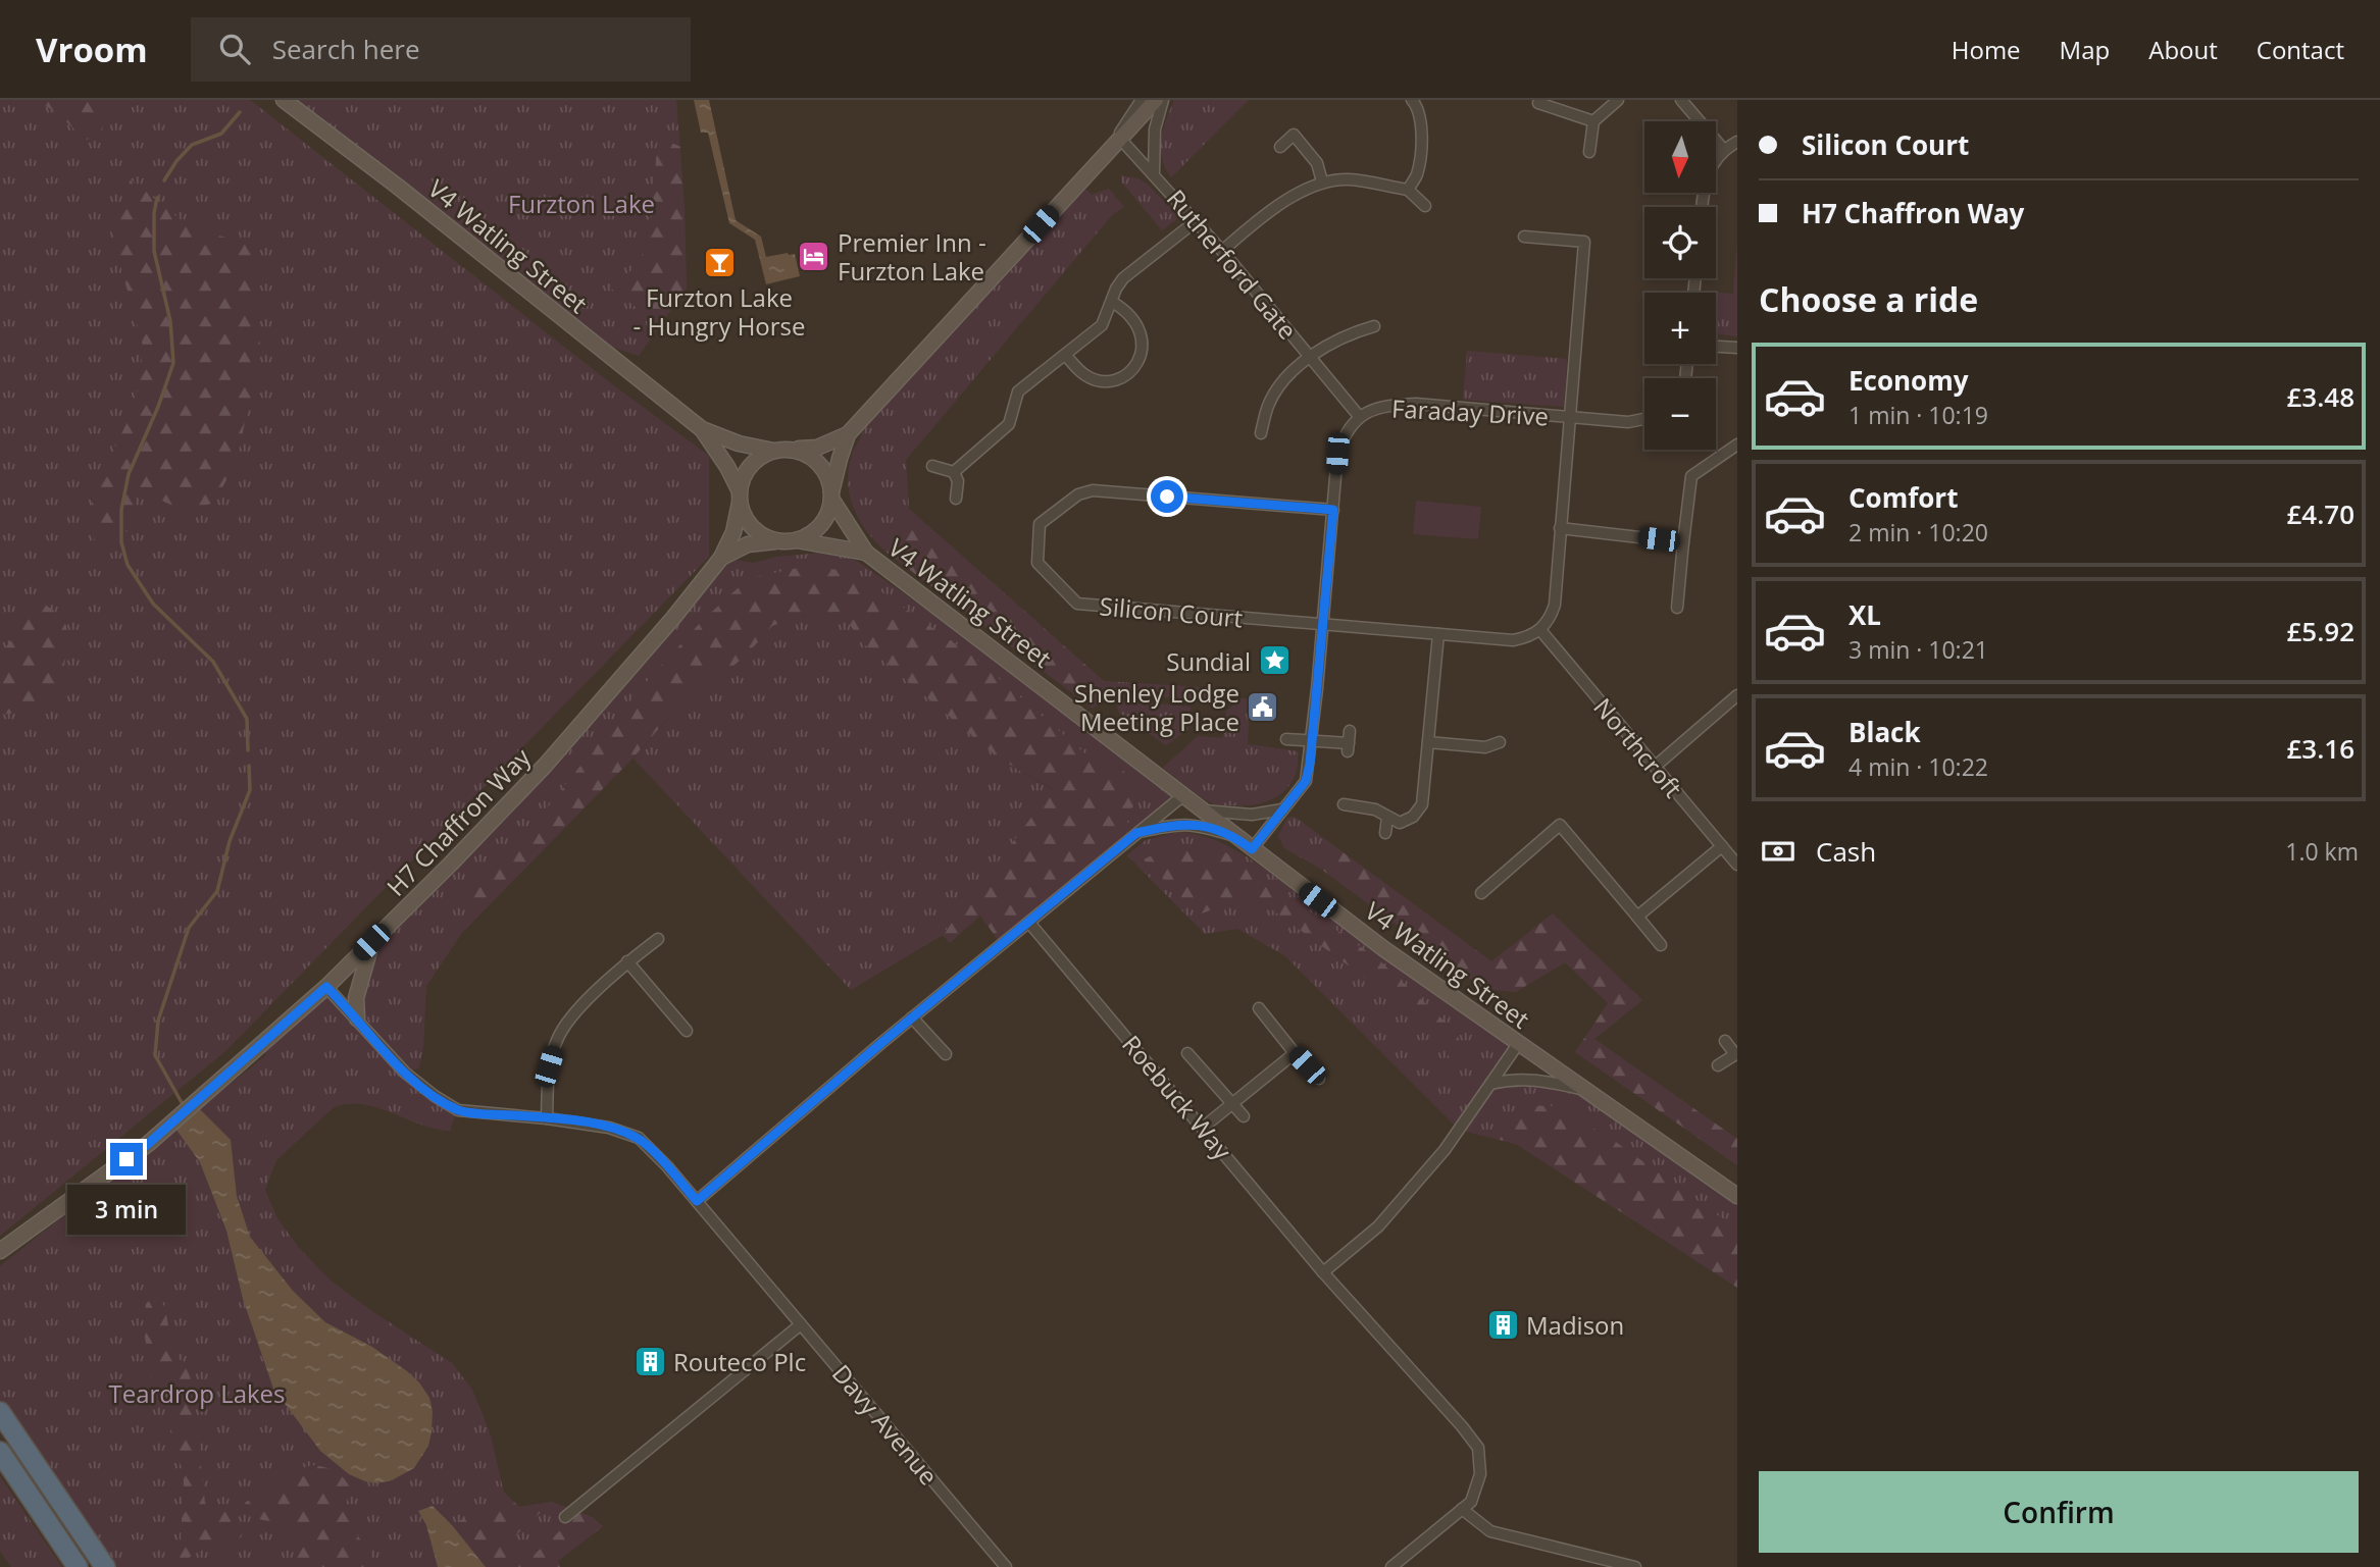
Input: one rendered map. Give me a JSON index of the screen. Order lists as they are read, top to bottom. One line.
{"streets":{"street":["V4 Watling Street","Rutherford Gate","Faraday Drive","Silicon Court","Northcroft","H7 Chaffron Way","Roebuck Way","Davy Avenue"]},"crossings":[["V4 Watling Street","Faraday Drive"],["V4 Watling Street","H7 Chaffron Way"],["Rutherford Gate","Faraday Drive"],["Faraday Drive","Silicon Court"],["H7 Chaffron Way","Davy Avenue"]],"parks":["Furzton Lake","Teardrop Lakes"],"places":{"hotel":["Premier Inn - Furzton Lake"],"bar":["Furzton Lake - Hungry Horse"],"place":["Sundial"],"public building":["Shenley Lodge Meeting Place"],"building":["Madison","Routeco Plc"]},"north":"bottom","page":{"header":"Vroom","search":"Search here","nav":["Home","Map","About","Contact"],"banner":["Silicon Court","H7 Chaffron Way"],"map_buttons":["+","−"],"heading":"Choose a ride","list":[{"name":"Economy","note":"1 min · 10:19","value":"£3.48"},{"name":"Comfort","note":"2 min · 10:20","value":"£4.70"},{"name":"XL","note":"3 min · 10:21","value":"£5.92"},{"name":"Black","note":"4 min · 10:22","value":"£3.16"}],"pay":["Cash","1.0 km"],"bubble":"3 min","buttons":"Confirm"}}
